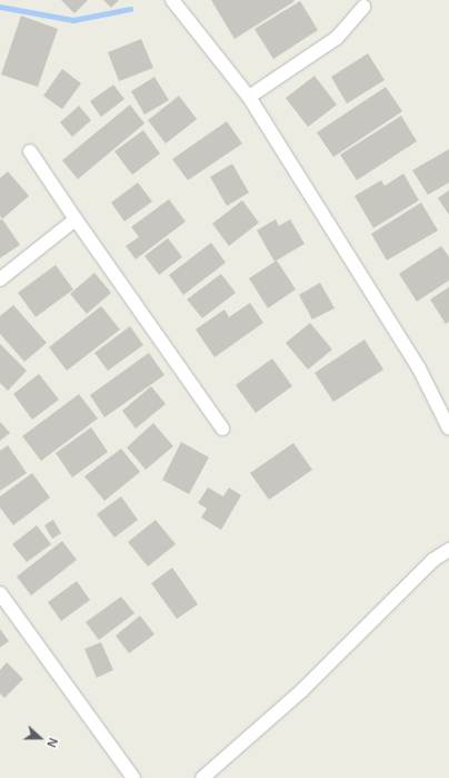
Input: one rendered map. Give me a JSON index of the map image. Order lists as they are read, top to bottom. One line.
{"north":"right"}
